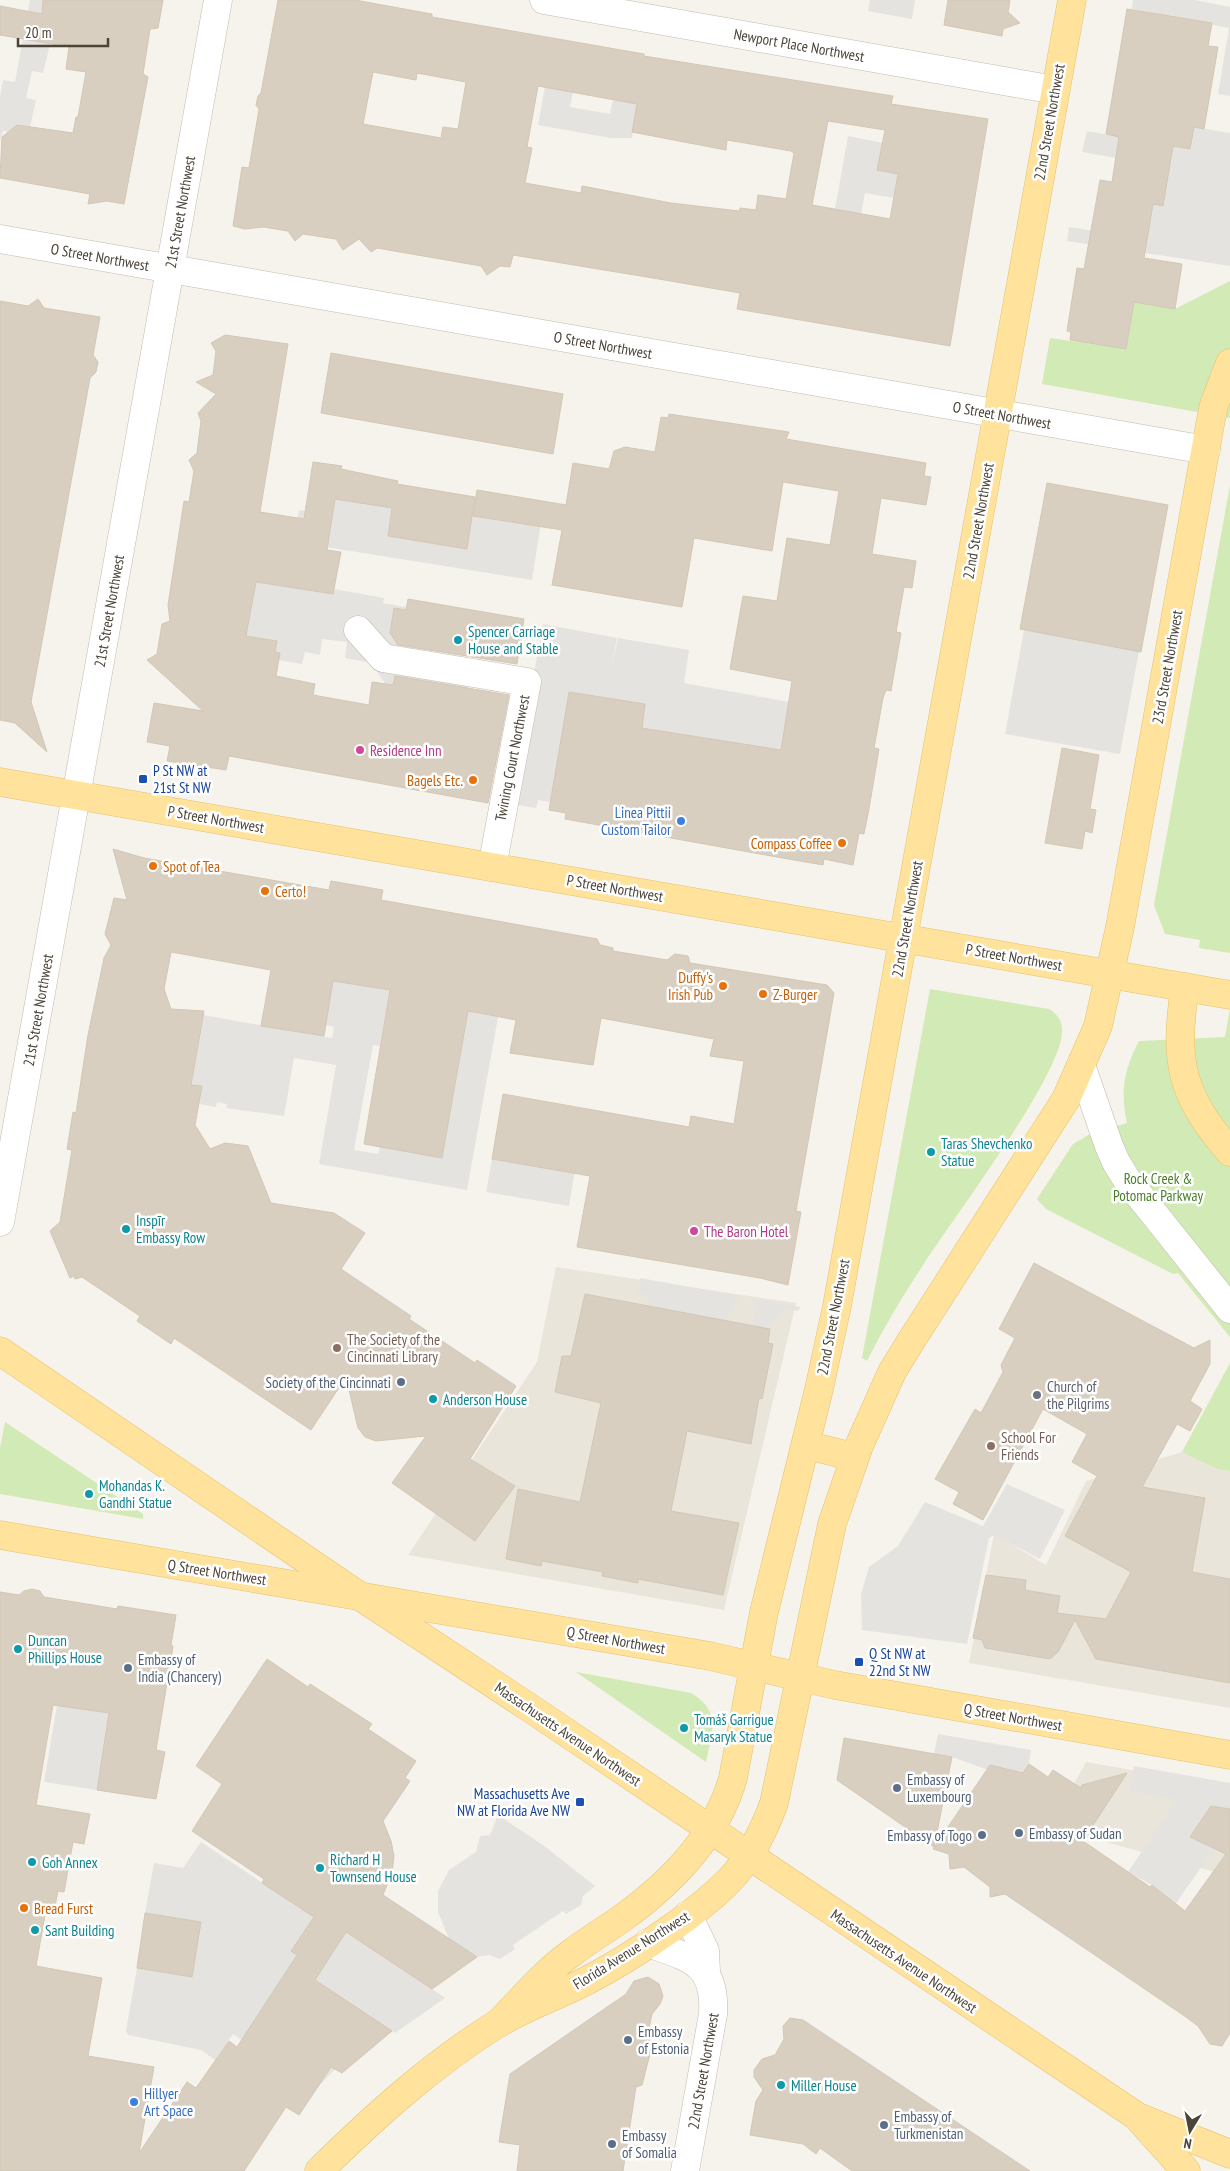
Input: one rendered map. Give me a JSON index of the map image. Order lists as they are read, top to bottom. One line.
{"streets":{"main road":["22nd Street Northwest","23rd Street Northwest","P Street Northwest","Q Street Northwest","Massachusetts Avenue Northwest","Florida Avenue Northwest"],"street":["Newport Place Northwest","21st Street Northwest","O Street Northwest","Twining Court Northwest"]},"crossings":[["Newport Place Northwest","22nd Street Northwest"],["22nd Street Northwest","O Street Northwest"],["22nd Street Northwest","P Street Northwest"],["22nd Street Northwest","Q Street Northwest"],["22nd Street Northwest","Massachusetts Avenue Northwest"],["22nd Street Northwest","Florida Avenue Northwest"],["21st Street Northwest","O Street Northwest"],["21st Street Northwest","P Street Northwest"],["O Street Northwest","23rd Street Northwest"],["23rd Street Northwest","P Street Northwest"],["Twining Court Northwest","P Street Northwest"],["Q Street Northwest","Massachusetts Avenue Northwest"],["Massachusetts Avenue Northwest","Florida Avenue Northwest"]],"parks":["Rock Creek & Potomac Parkway"],"places":{"other":["Spencer Carriage House and Stable","Residence Inn","Bagels Etc.","Linea Pittii Custom Tailor","Compass Coffee","Spot of Tea","Certo!","Duffy's Irish Pub","Z-Burger","Taras Shevchenko Statue","Inspīr Embassy Row","The Baron Hotel","The Society of the Cincinnati Library","Society of the Cincinnati","Church of the Pilgrims","Anderson House","School For Friends","Mohandas K. Gandhi Statue","Duncan Phillips House","Embassy of India (Chancery)","Tomáš Garrigue Masaryk Statue","Embassy of Luxembourg","Embassy of Sudan","Embassy of Togo","Goh Annex","Richard H Townsend House","Bread Furst","Sant Building","Embassy of Estonia","Miller House","Hillyer Art Space","Embassy of Turkmenistan","Embassy of Somalia"],"transit":["P St NW at 21st St NW","Q St NW at 22nd St NW","Massachusetts Ave NW at Florida Ave NW"]},"scale_bar":"20 m","north":"bottom"}
